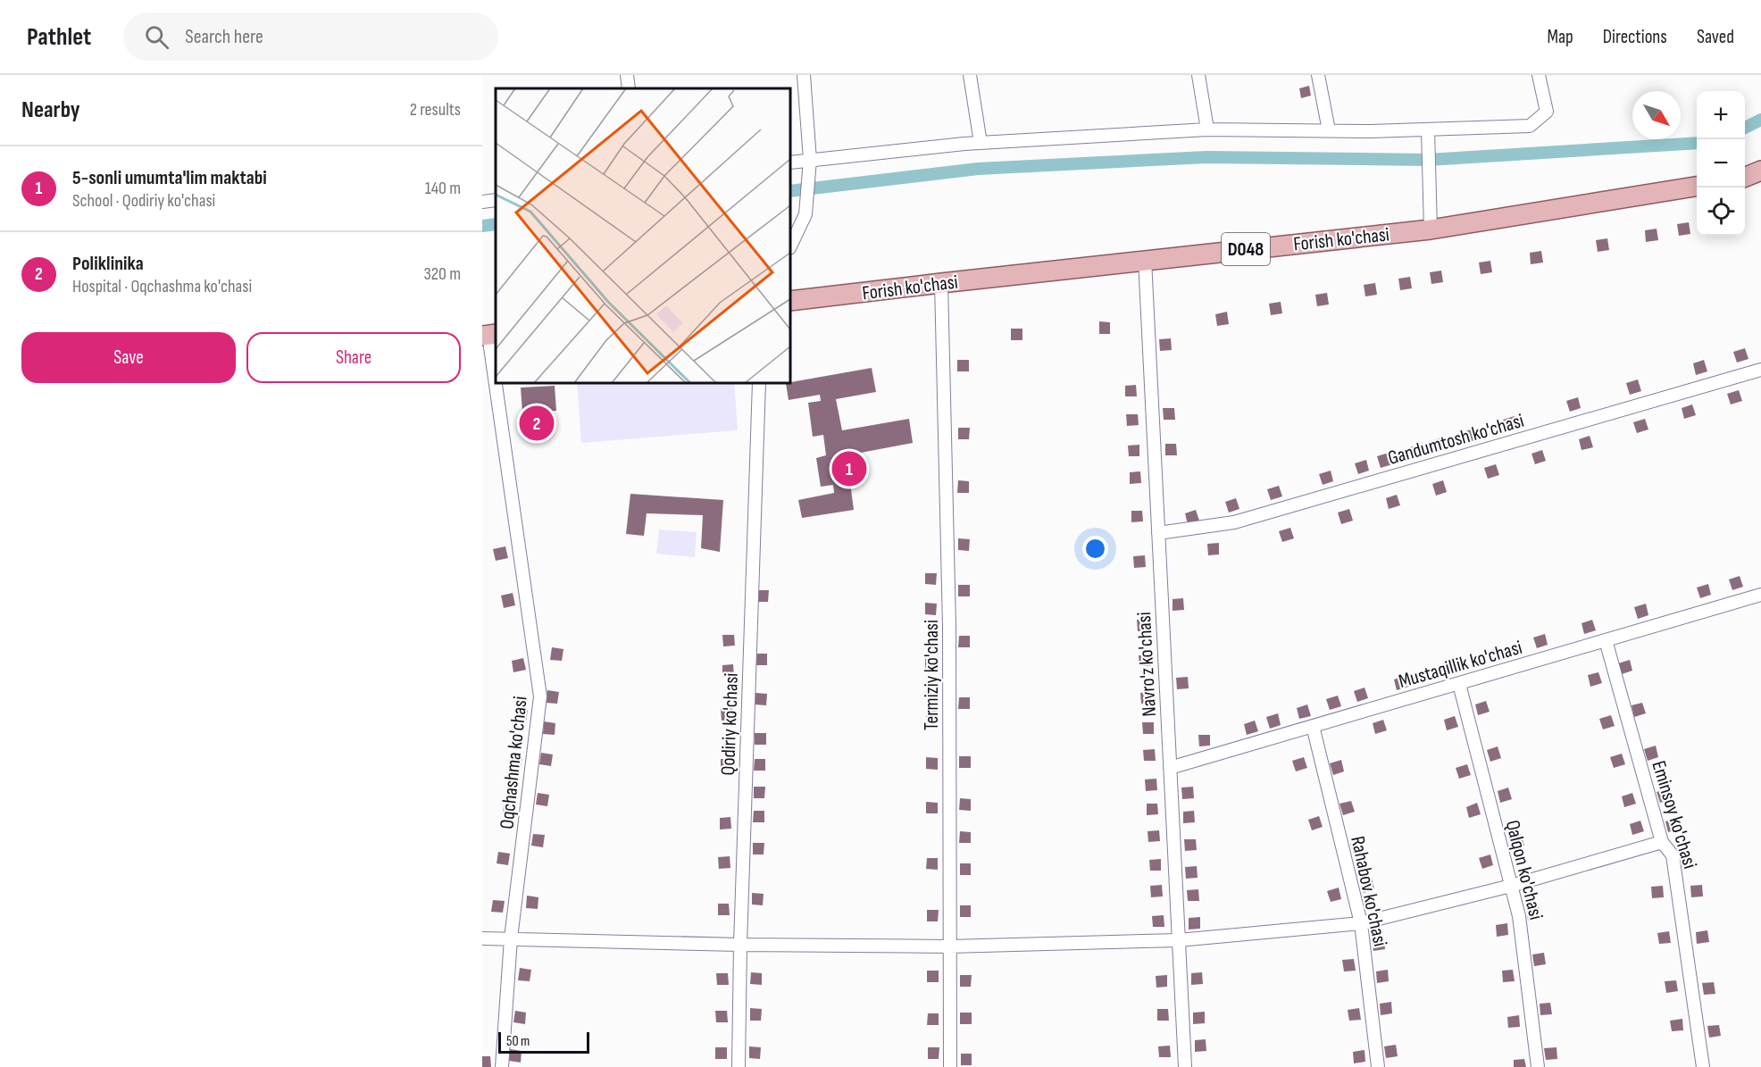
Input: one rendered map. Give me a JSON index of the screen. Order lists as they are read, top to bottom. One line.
{"streets":{"main road":["Forish ko'chasi","D048"],"street":["Gandumtosh ko'chasi","Mustaqillik ko'chasi","Navro'z ko'chasi","Termiziy ko'chasi","Qodiriy ko'chasi","Oqchashma ko'chasi","Eminsoy ko'chasi","Qalqon ko'chasi","Rahabov ko'chasi"]},"crossings":[["Forish ko'chasi","Navro'z ko'chasi"],["Forish ko'chasi","Termiziy ko'chasi"],["Gandumtosh ko'chasi","Navro'z ko'chasi"],["Mustaqillik ko'chasi","Navro'z ko'chasi"],["Mustaqillik ko'chasi","Eminsoy ko'chasi"],["Mustaqillik ko'chasi","Qalqon ko'chasi"],["Mustaqillik ko'chasi","Rahabov ko'chasi"]],"scale_bar":"50 m","north":"bottom right","page":{"header":"Pathlet","search":"Search here","nav":["Map","Directions","Saved"],"heading":["Nearby","2 results"],"map_buttons":["+","−"],"list":[{"mark":"1","name":"5-sonli umumta'lim maktabi","note":"School · Qodiriy ko'chasi","value":"140 m"},{"mark":"2","name":"Poliklinika","note":"Hospital · Oqchashma ko'chasi","value":"320 m"}],"buttons":["Save","Share"],"pins":["2","1"],"scale":"50 m"}}
